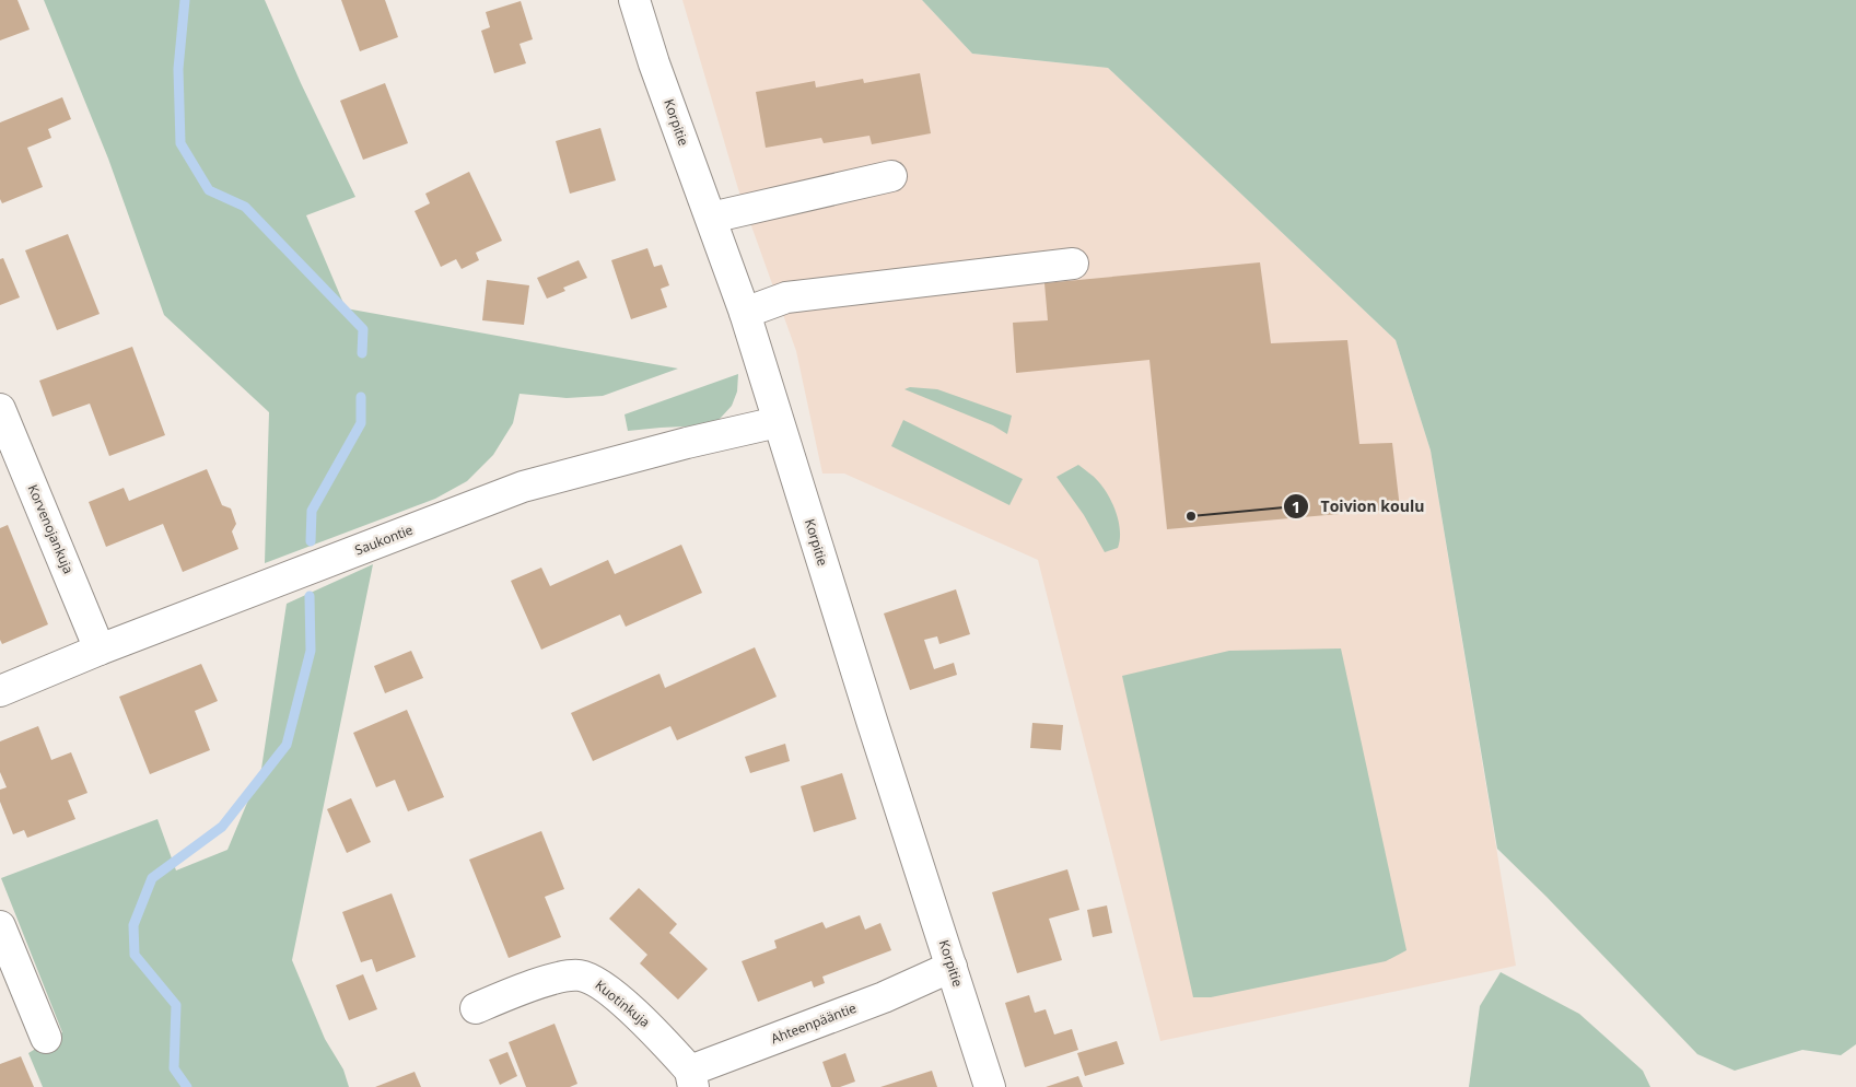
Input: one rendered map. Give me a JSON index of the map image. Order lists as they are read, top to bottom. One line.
{"streets":{"street":["Korpitie","Korvenojankuja","Saukontie","Kuotinkuja","Ahteenpääntie"]},"crossings":[["Korpitie","Saukontie"],["Korpitie","Ahteenpääntie"],["Korvenojankuja","Saukontie"],["Kuotinkuja","Ahteenpääntie"]],"places":["Toivion koulu"]}
